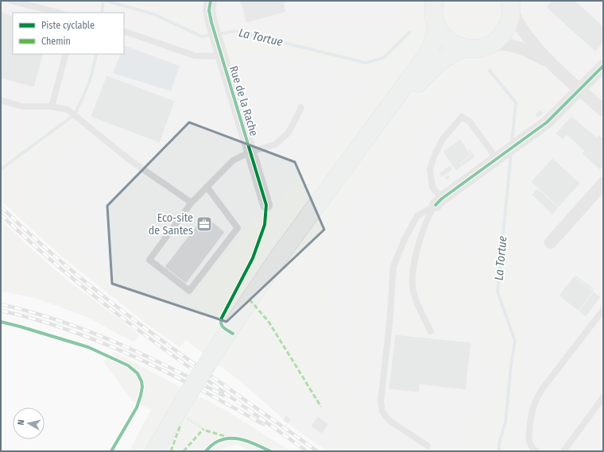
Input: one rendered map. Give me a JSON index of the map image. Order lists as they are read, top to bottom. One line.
{"streets":{"street":["Rue de la Rache"]},"water":["La Tortue"],"places":{"office":["Eco-site de Santes"]},"legend":["Piste cyclable","Chemin"],"north":"left"}
